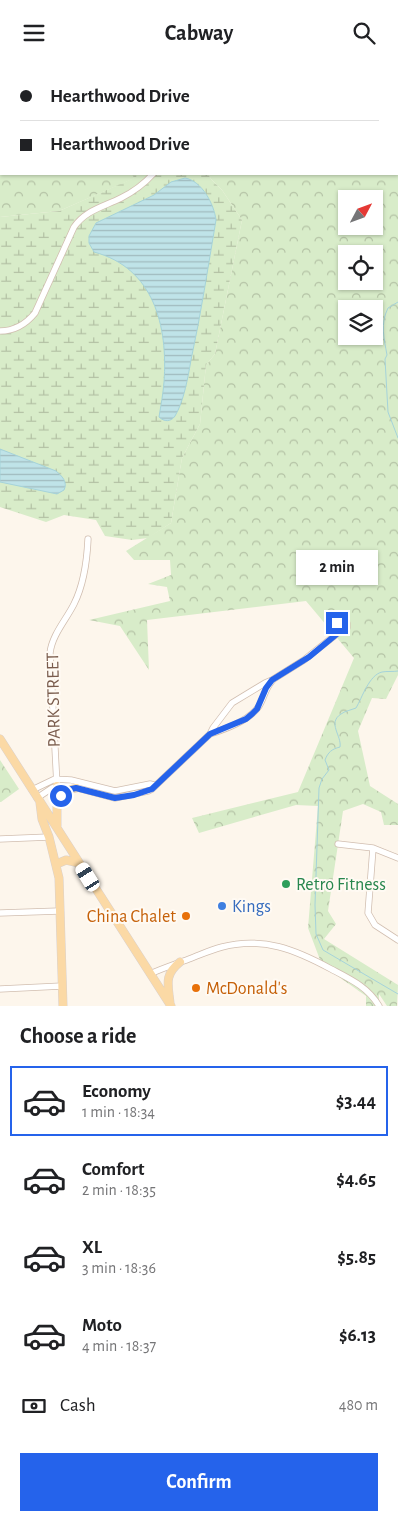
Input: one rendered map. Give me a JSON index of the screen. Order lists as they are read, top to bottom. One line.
{"streets":{"street":["PARK STREET"]},"places":["Retro Fitness","Kings","China Chalet","McDonald's"],"north":"top right","page":{"header":"Cabway","banner":["Hearthwood Drive","Hearthwood Drive"],"bubble":"2 min","heading":"Choose a ride","list":[{"name":"Economy","note":"1 min · 18:34","value":"$3.44"},{"name":"Comfort","note":"2 min · 18:35","value":"$4.65"},{"name":"XL","note":"3 min · 18:36","value":"$5.85"},{"name":"Moto","note":"4 min · 18:37","value":"$6.13"}],"pay":["Cash","480 m"],"buttons":"Confirm"}}
